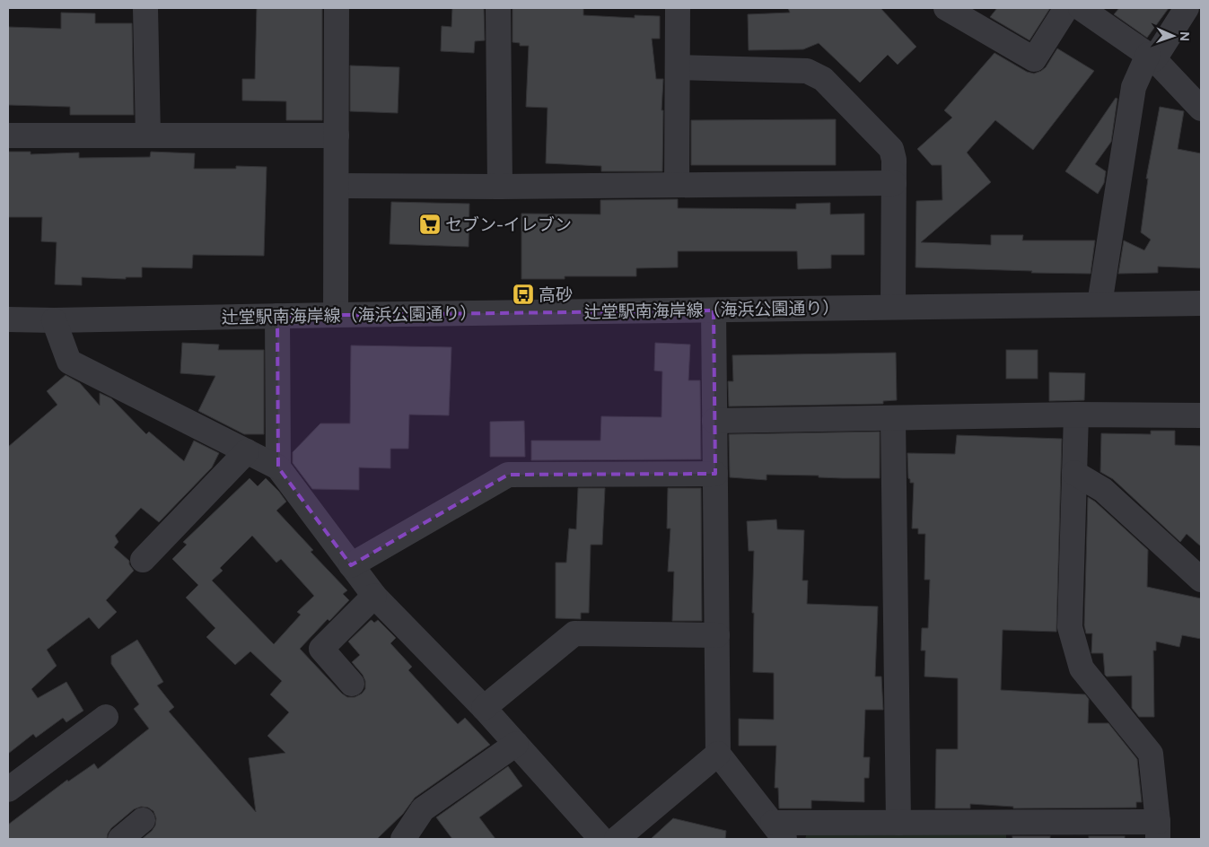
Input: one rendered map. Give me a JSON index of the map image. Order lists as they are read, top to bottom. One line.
{"streets":{"street":["辻堂駅南海岸線（海浜公園通り）"]},"places":{"supermarket":["セブン-イレブン"],"bus stop":["高砂"]},"north":"right"}
